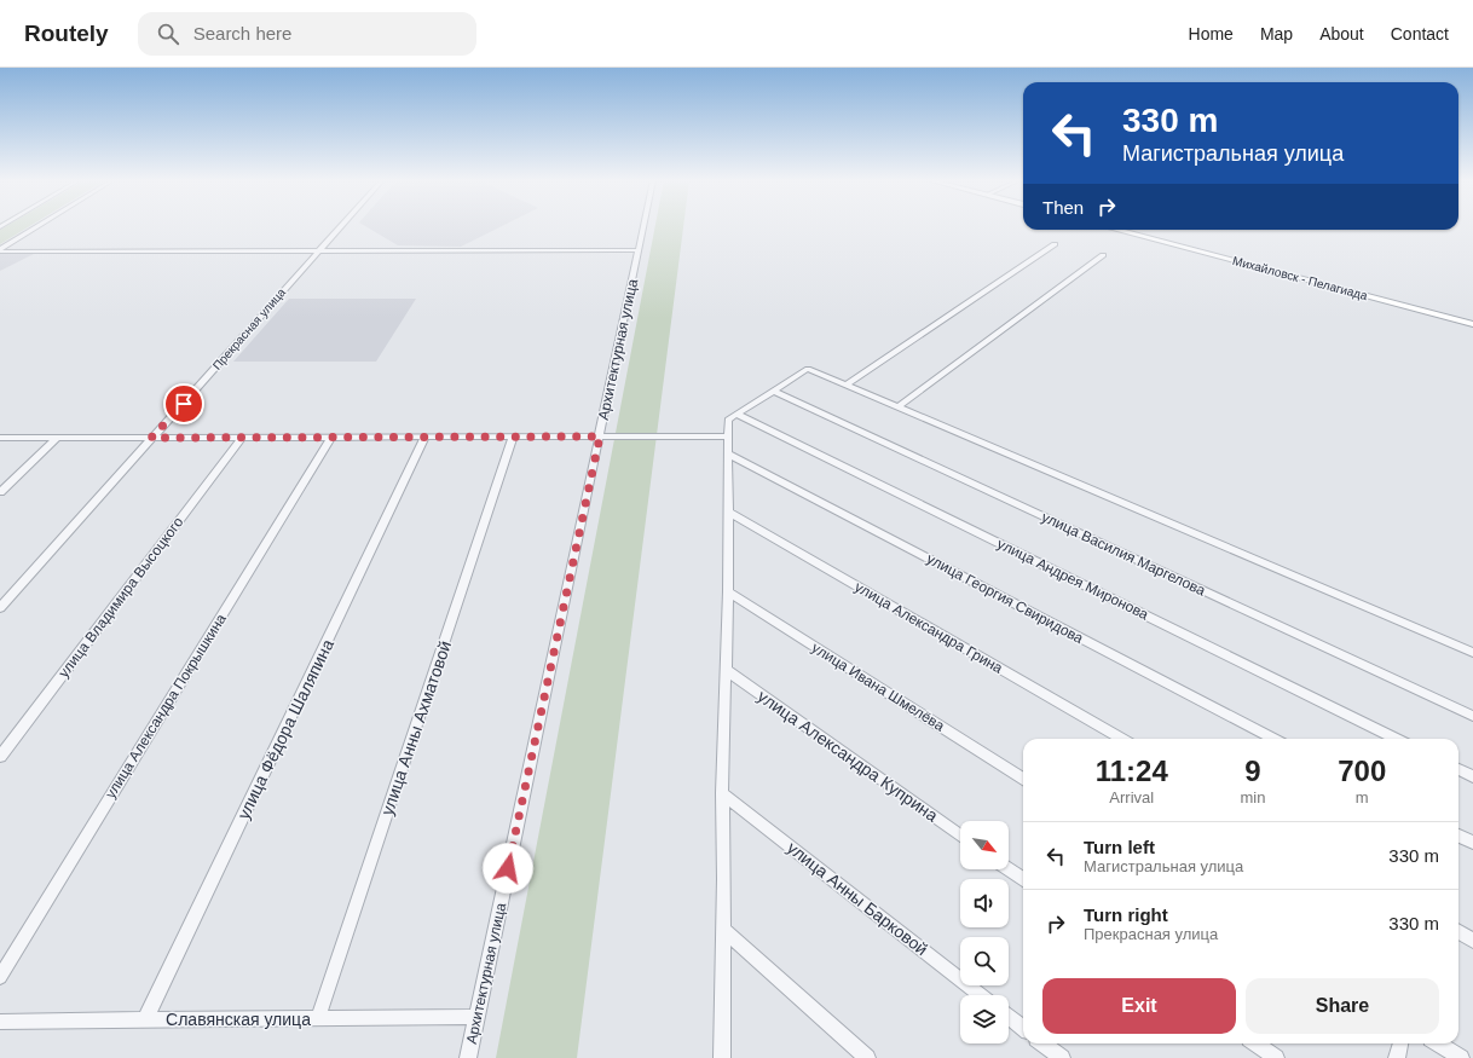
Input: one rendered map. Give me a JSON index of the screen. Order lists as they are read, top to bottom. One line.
{"streets":{"street":["Михайловск - Пелагиада","Прекрасная улица","Архитектурная улица","улица Василия Маргелова","улица Андрея Миронова","улица Владимира Высоцкого","улица Георгия Свиридова","улица Александра Грина","улица Ивана Шмелёва","улица Александра Покрышкина","улица Анны Ахматовой","улица Фёдора Шаляпина","улица Александра Куприна","улица Анны Барковой","Славянская улица"]},"crossings":[["Архитектурная улица","Славянская улица"],["улица Анны Ахматовой","Славянская улица"],["улица Фёдора Шаляпина","Славянская улица"]],"north":"bottom right","page":{"header":"Routely","search":"Search here","nav":["Home","Map","About","Contact"],"turn":["330 m","Магистральная улица"],"then":"Then","eta":["11:24","Arrival","9","min","700","m"],"list":[{"name":"Turn left","note":"Магистральная улица","value":"330 m"},{"name":"Turn right","note":"Прекрасная улица","value":"330 m"}],"buttons":["Exit","Share"]}}
